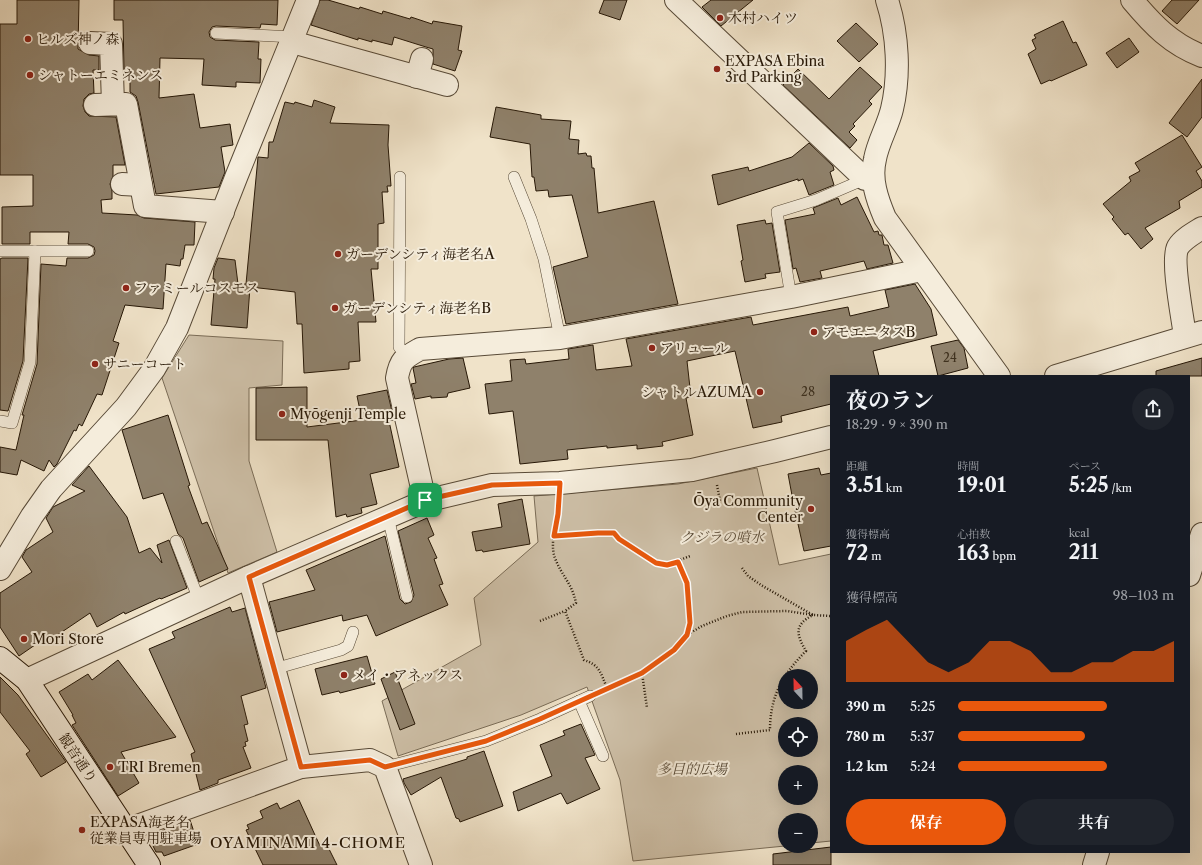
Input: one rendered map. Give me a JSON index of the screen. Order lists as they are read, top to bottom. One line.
{"streets":{"street":["観音通り"]},"districts":["OYAMINAMI 4-CHOME"],"parks":["クジラの噴水","多目的広場"],"places":["木村ハイツ","ヒルズ神ノ森","EXPASA Ebina 3rd Parking","シャトーエミネンス","ガーデンシティ海老名A","ファミールコスモス","ガーデンシティ海老名B","アモエニタスB","アリュール","サニーコート","シャトルAZUMA","Myōgenji Temple","Ōya Community Center","Mori Store","メイ・アネックス","TRI Bremen","EXPASA海老名 従業員専用駐車場"],"house_numbers":["24","28"],"north":"top","page":{"heading":["夜のラン","18:29 · 9 × 390 m"],"stats":[["距離","3.51 km"],["時間","19:01"],["ペース","5:25 /km"],["獲得標高","72 m"],["心拍数","163 bpm"],["kcal","211"]],"chart":["獲得標高","98–103 m"],"map_buttons":["+","−"],"list":[{"name":"390 m","note":"5:25"},{"name":"780 m","note":"5:37"},{"name":"1.2 km","note":"5:24"}],"buttons":["保存","共有"]}}
